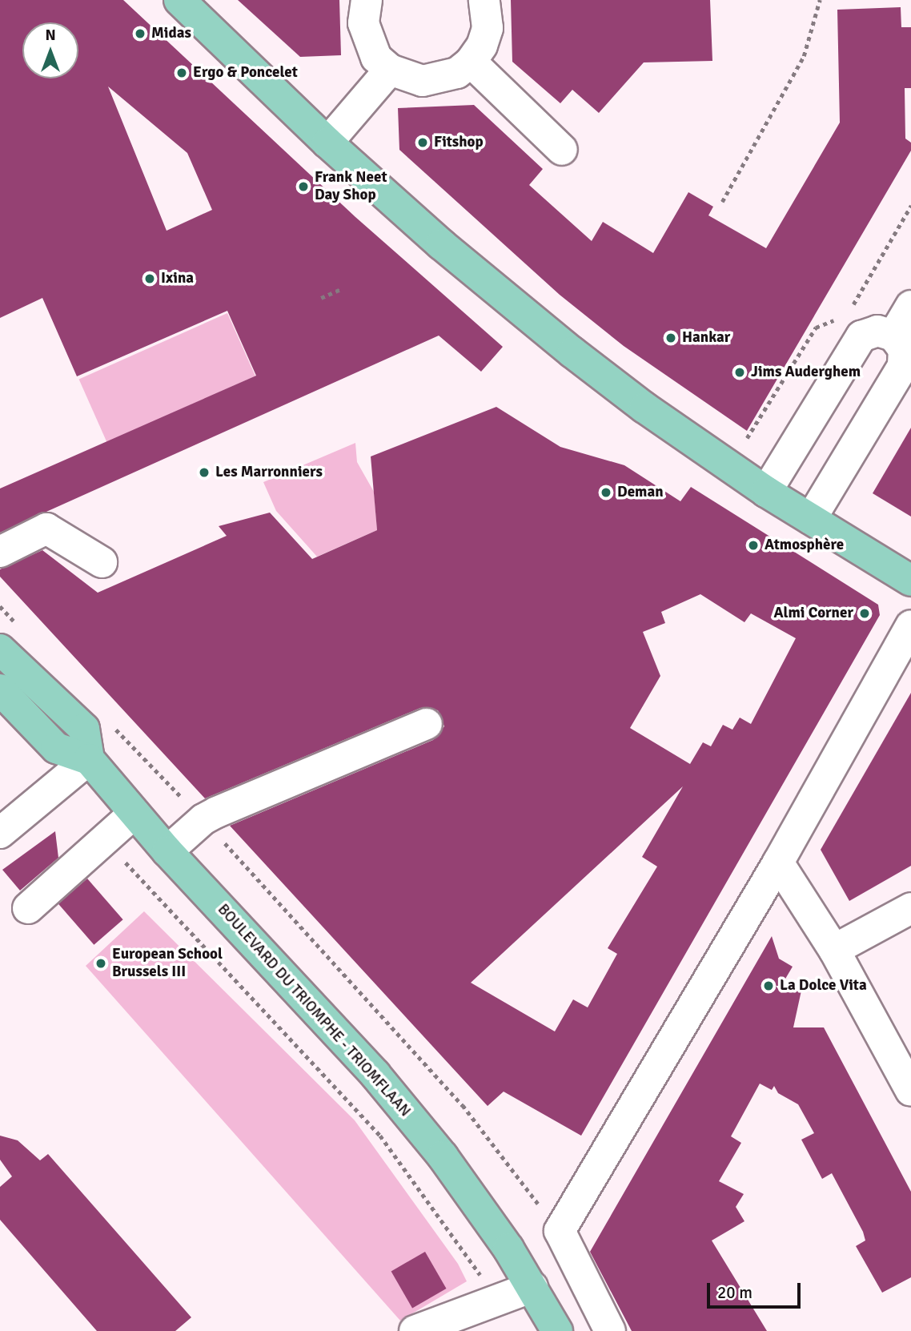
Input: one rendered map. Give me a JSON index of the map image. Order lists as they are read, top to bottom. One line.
{"streets":{"main road":["BOULEVARD DU TRIOMPHE - TRIOMFLAAN"]},"places":["Midas","Ergo & Poncelet","Fitshop","Frank Neet Day Shop","Ixina","Hankar","Jims Auderghem","Les Marronniers","Deman","Atmosphère","Almi Corner","European School Brussels III","La Dolce Vita"],"scale_bar":"20 m","north":"top"}
